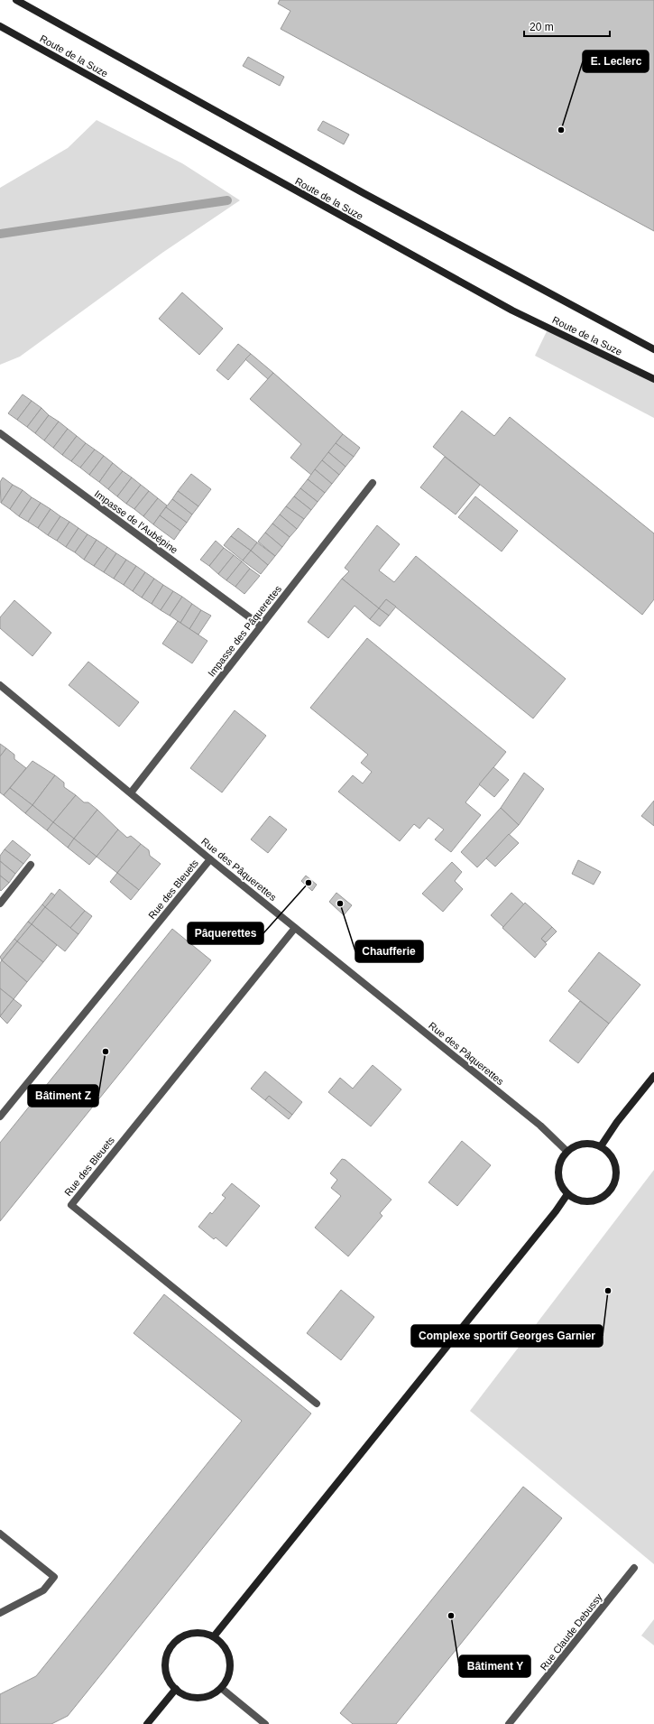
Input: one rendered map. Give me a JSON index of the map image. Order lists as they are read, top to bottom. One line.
{"streets":{"main road":["Route de la Suze"],"street":["Impasse de l'Aubépine","Impasse des Pâquerettes","Rue des Pâquerettes","Rue des Bleuets","Rue Claude Debussy"]},"crossings":[["Impasse de l'Aubépine","Impasse des Pâquerettes"],["Impasse des Pâquerettes","Rue des Pâquerettes"],["Rue des Pâquerettes","Rue des Bleuets"]],"places":["E. Leclerc","Pâquerettes","Chaufferie","Bâtiment Z","Complexe sportif Georges Garnier","Bâtiment Y"],"scale_bar":"20 m"}
